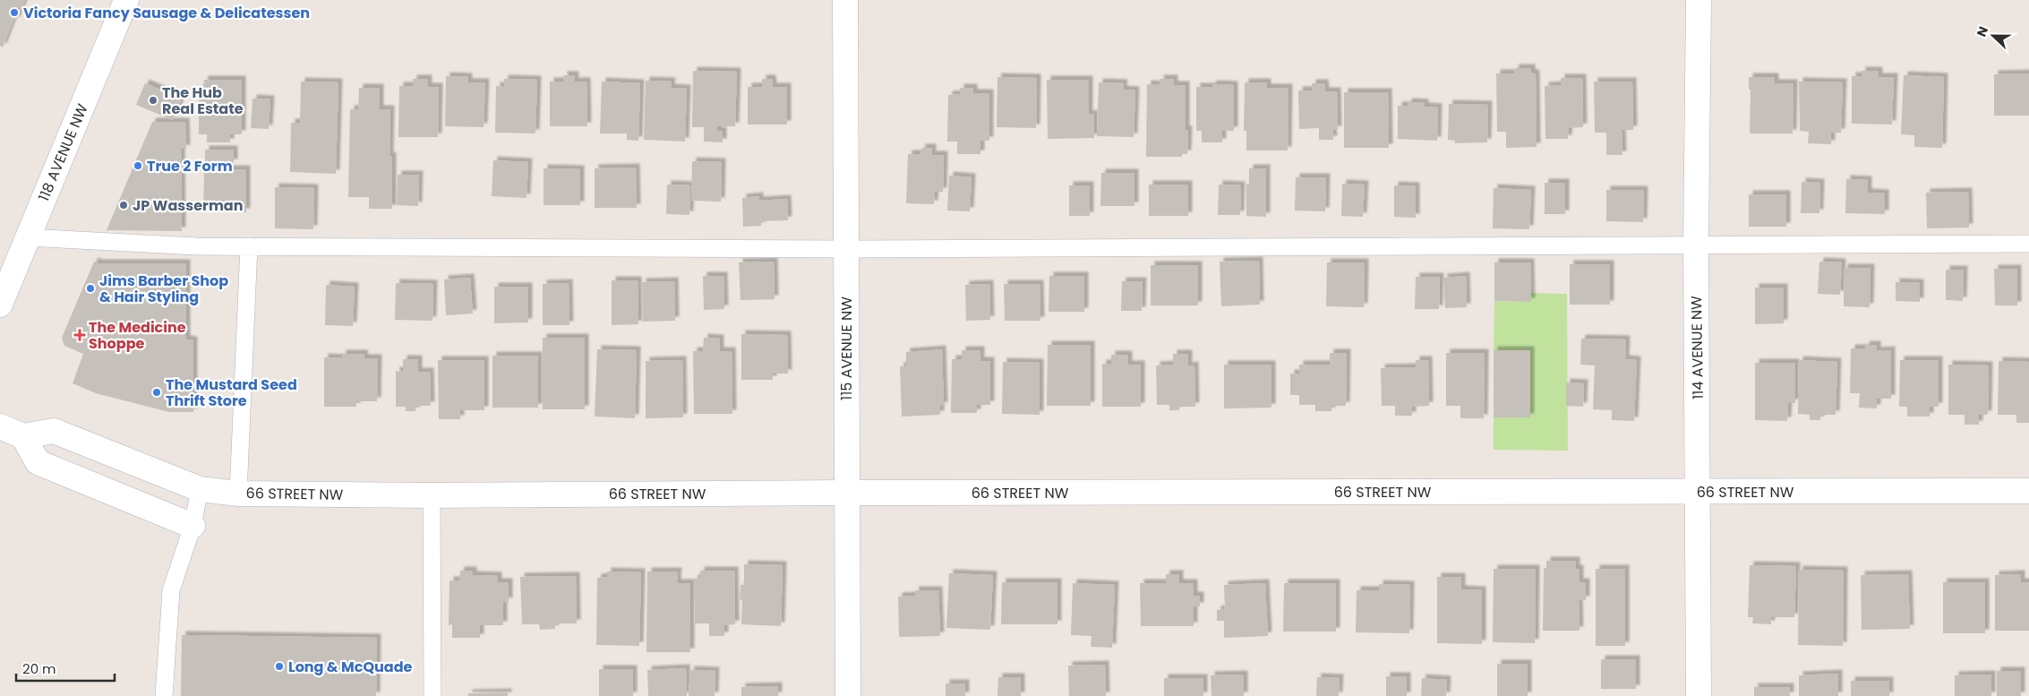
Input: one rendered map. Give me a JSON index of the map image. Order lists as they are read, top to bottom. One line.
{"streets":{"street":["118 AVENUE NW","114 AVENUE NW","115 AVENUE NW","66 STREET NW"]},"crossings":[["114 AVENUE NW","66 STREET NW"],["115 AVENUE NW","66 STREET NW"]],"places":{"other":["Victoria Fancy Sausage & Delicatessen","The Hub Real Estate","True 2 Form","JP Wasserman","Jims Barber Shop & Hair Styling","The Mustard Seed Thrift Store","Long & McQuade"],"health":["The Medicine Shoppe"]},"scale_bar":"20 m","north":"left"}
